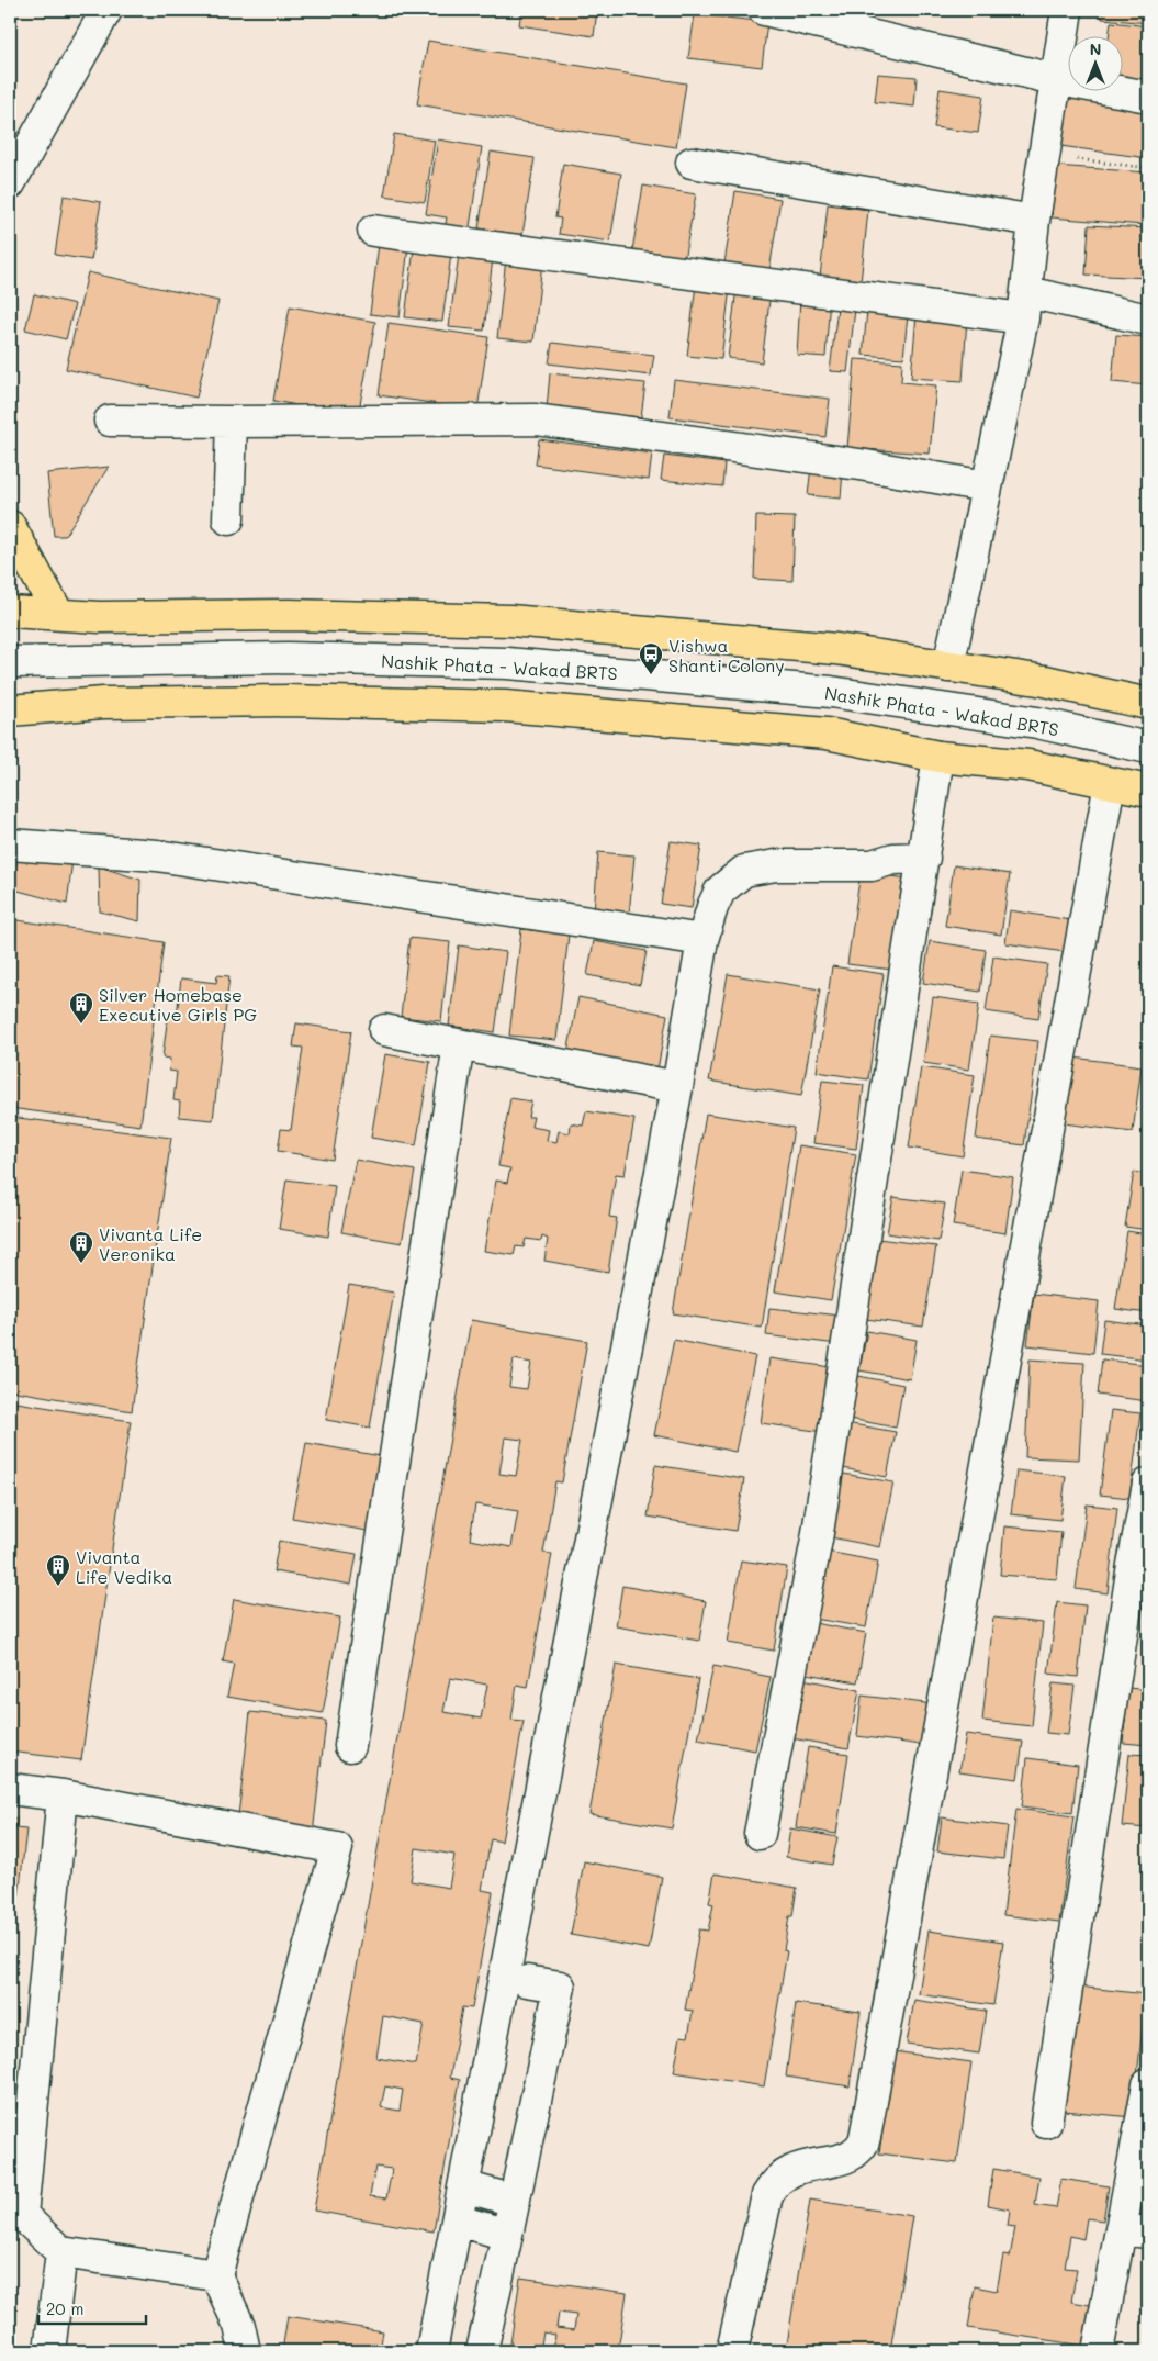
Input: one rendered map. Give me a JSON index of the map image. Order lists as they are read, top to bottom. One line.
{"streets":{"street":["Nashik Phata - Wakad BRTS"]},"places":{"bus stop":["Vishwa Shanti Colony"],"building":["Silver Homebase Executive Girls PG","Vivanta Life Veronika","Vivanta Life Vedika"]},"scale_bar":"20 m","north":"top"}
